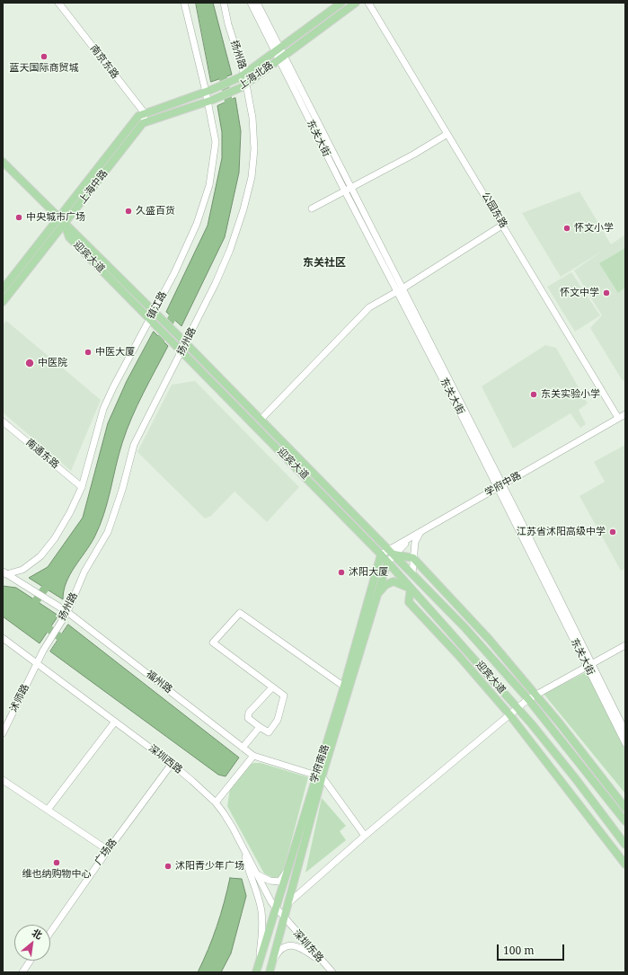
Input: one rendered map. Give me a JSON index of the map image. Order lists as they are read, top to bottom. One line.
{"streets":{"main road":["上海北路","上海中路","迎宾大道","学府南路"],"street":["扬州路","南京东路","东关大街","公园东路","镇江路","南通东路","学府中路","福州路","沭师路","深圳西路","广场路","深圳东路"]},"crossings":[["扬州路","上海北路"],["扬州路","迎宾大道"],["扬州路","福州路"],["扬州路","沭师路"],["扬州路","深圳西路"],["南京东路","上海北路"],["南京东路","上海中路"],["上海北路","东关大街"],["上海北路","上海中路"],["上海北路","镇江路"],["东关大街","学府中路"],["上海中路","迎宾大道"],["公园东路","学府中路"],["迎宾大道","镇江路"],["迎宾大道","学府中路"],["迎宾大道","学府南路"],["镇江路","南通东路"],["镇江路","福州路"],["福州路","学府南路"],["沭师路","深圳西路"],["深圳西路","学府南路"],["深圳西路","广场路"],["深圳西路","深圳东路"],["学府南路","深圳东路"]],"districts":["东关社区"],"places":["蓝天国际商贸城","久盛百货","中央城市广场","怀文小学","怀文中学","中医大厦","中医院","东关实验小学","江苏省沭阳高级中学","沭阳大厦","维也纳购物中心","沭阳青少年广场"],"scale_bar":"100 m","north":"top right"}
